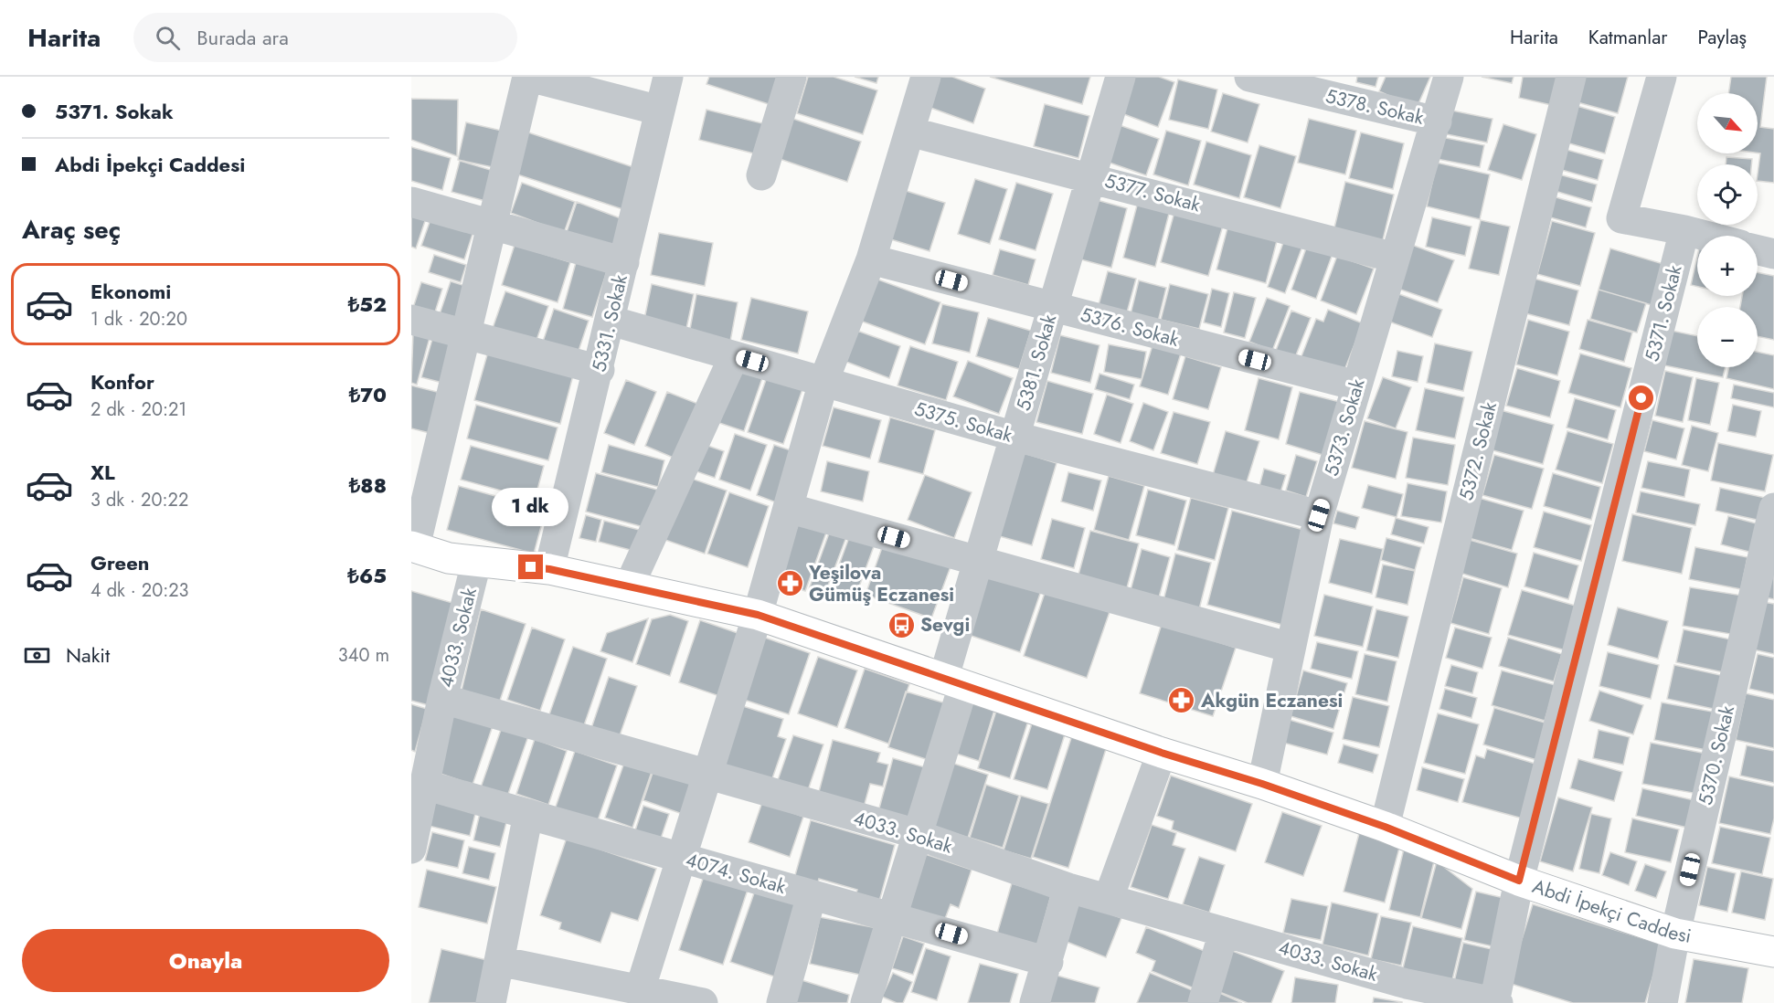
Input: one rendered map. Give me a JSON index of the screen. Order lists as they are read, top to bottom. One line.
{"streets":{"main road":["Abdi İpekçi Caddesi"],"street":["5378. Sokak","5377. Sokak","5371. Sokak","5331. Sokak","5376. Sokak","5381. Sokak","5375. Sokak","5373. Sokak","5372. Sokak","4033. Sokak","5370. Sokak","4074. Sokak"]},"crossings":[["5378. Sokak","5373. Sokak"],["5377. Sokak","5381. Sokak"],["5377. Sokak","5373. Sokak"],["5371. Sokak","4033. Sokak"],["5371. Sokak","Abdi İpekçi Caddesi"],["5331. Sokak","5375. Sokak"],["5331. Sokak","Abdi İpekçi Caddesi"],["5376. Sokak","5381. Sokak"],["5376. Sokak","5373. Sokak"],["5381. Sokak","5375. Sokak"],["5381. Sokak","4033. Sokak"],["5381. Sokak","4074. Sokak"],["5381. Sokak","Abdi İpekçi Caddesi"],["5375. Sokak","5373. Sokak"],["5373. Sokak","Abdi İpekçi Caddesi"],["5372. Sokak","Abdi İpekçi Caddesi"],["4033. Sokak","Abdi İpekçi Caddesi"],["5370. Sokak","Abdi İpekçi Caddesi"]],"places":{"pharmacy":["Yeşilova Gümüş Eczanesi","Akgün Eczanesi"],"bus stop":["Sevgi"]},"north":"bottom right","page":{"header":"Harita","search":"Burada ara","nav":["Harita","Katmanlar","Paylaş"],"banner":["5371. Sokak","Abdi İpekçi Caddesi"],"map_buttons":["+","−"],"heading":"Araç seç","list":[{"name":"Ekonomi","note":"1 dk · 20:20","value":"₺52"},{"name":"Konfor","note":"2 dk · 20:21","value":"₺70"},{"name":"XL","note":"3 dk · 20:22","value":"₺88"},{"name":"Green","note":"4 dk · 20:23","value":"₺65"}],"bubble":"1 dk","pay":["Nakit","340 m"],"buttons":"Onayla"}}
